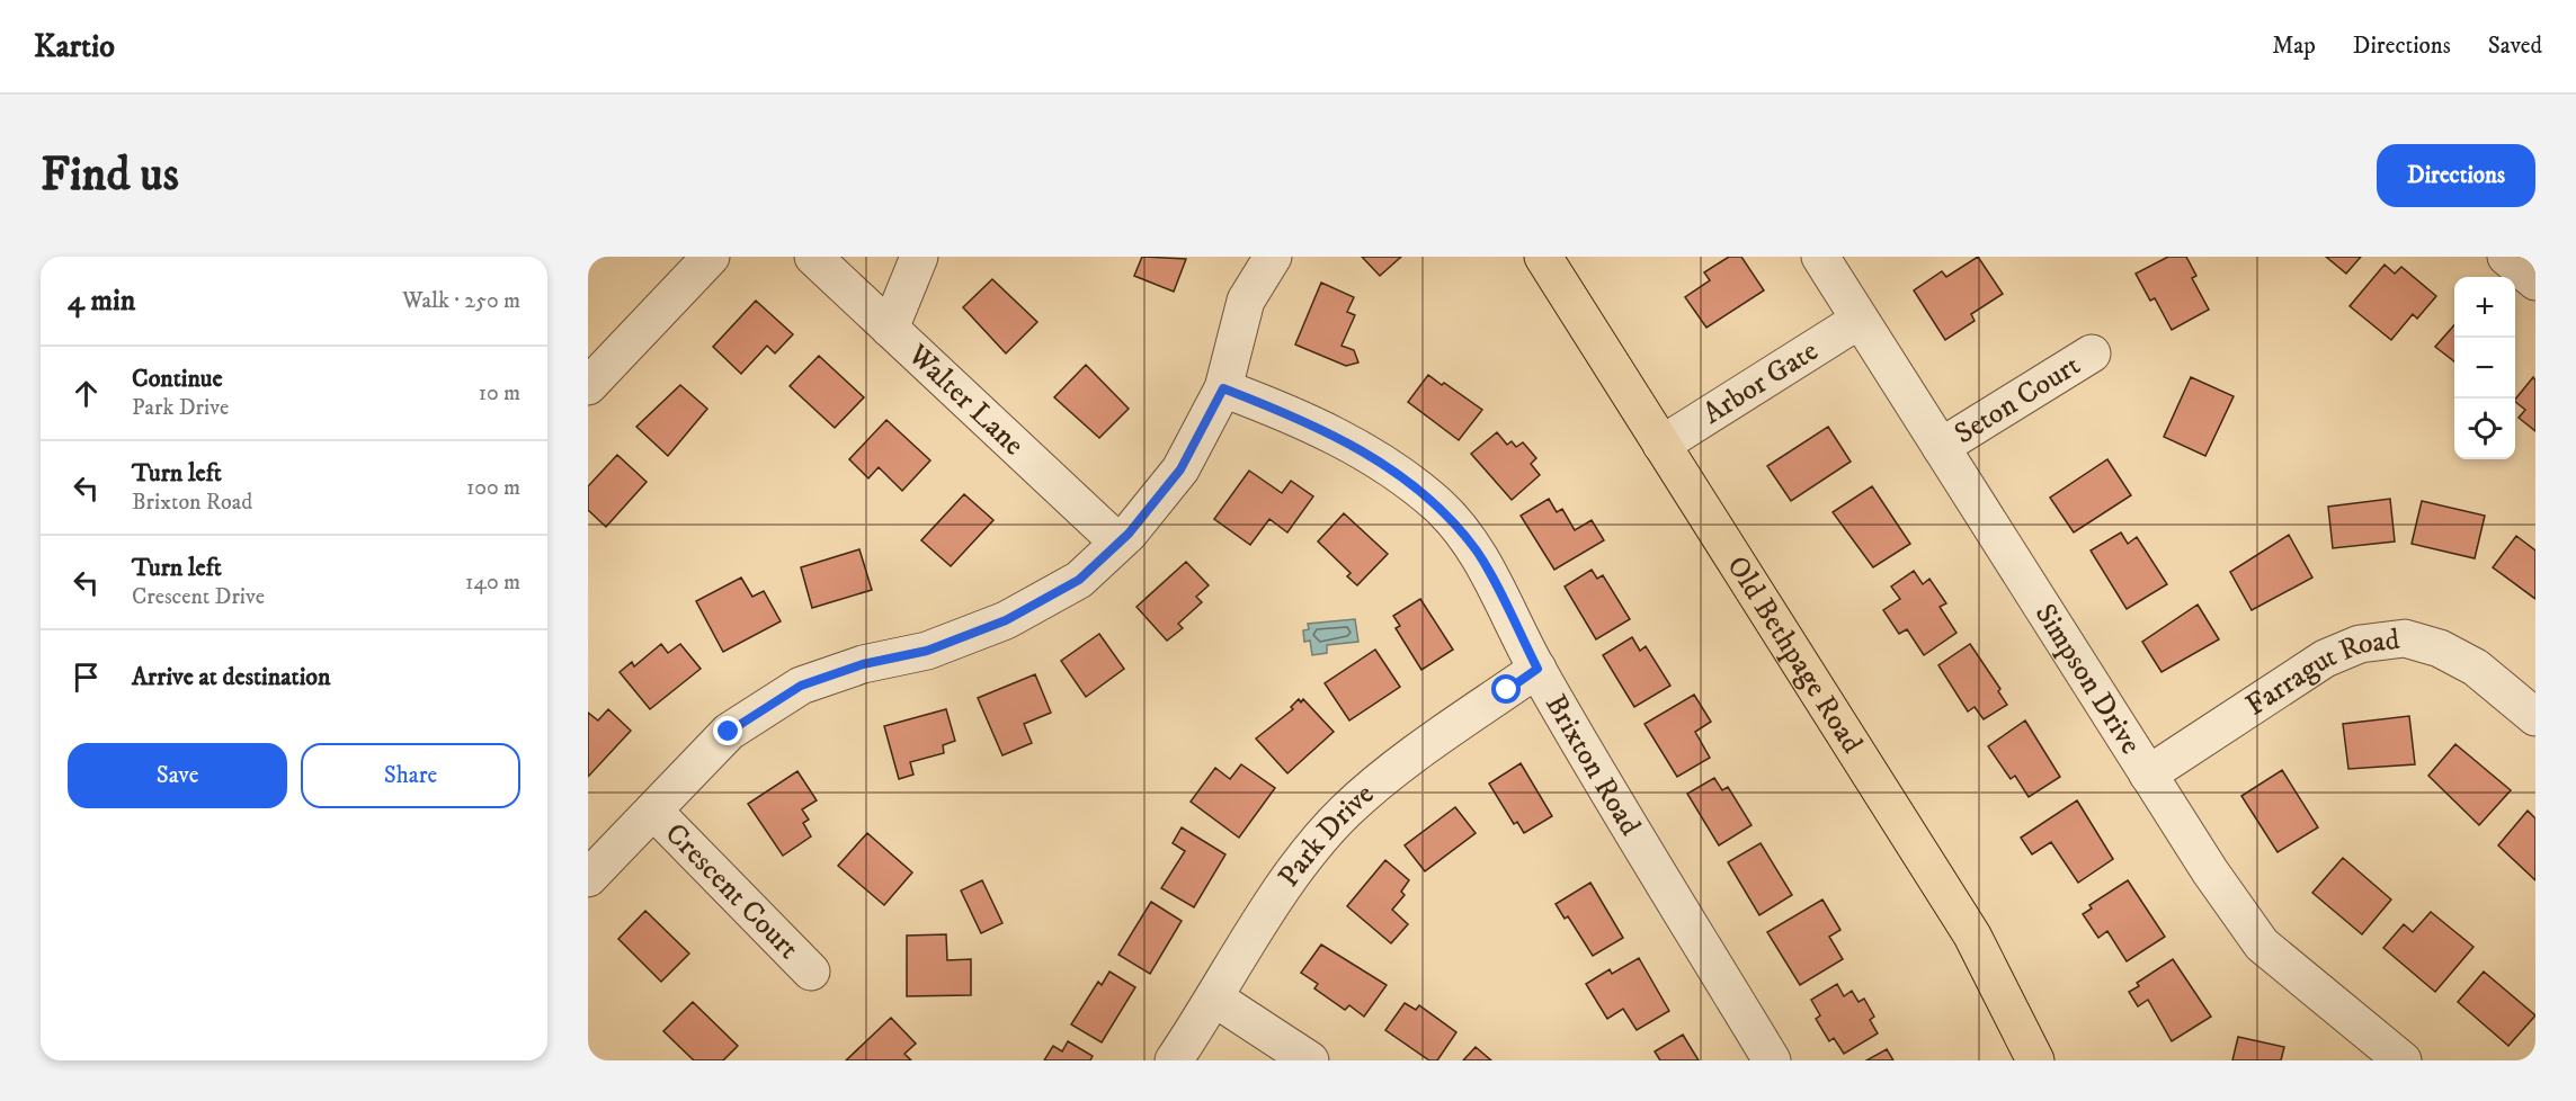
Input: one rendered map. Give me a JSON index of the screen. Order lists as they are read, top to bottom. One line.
{"streets":{"main road":["Old Bethpage Road"],"street":["Arbor Gate","Walter Lane","Seton Court","Simpson Drive","Farragut Road","Brixton Road","Park Drive","Crescent Court"]},"crossings":[["Arbor Gate","Old Bethpage Road"],["Arbor Gate","Simpson Drive"],["Seton Court","Simpson Drive"],["Simpson Drive","Farragut Road"],["Brixton Road","Park Drive"]],"page":{"header":"Kartio","nav":["Map","Directions","Saved"],"buttons":["Directions",["Save","Share"]],"title":"Find us","heading":["4 min","Walk · 250 m"],"map_buttons":["+","−"],"list":[["Continue","Park Drive","10 m"],["Turn left","Brixton Road","100 m"],["Turn left","Crescent Drive","140 m"],"Arrive at destination"]}}
